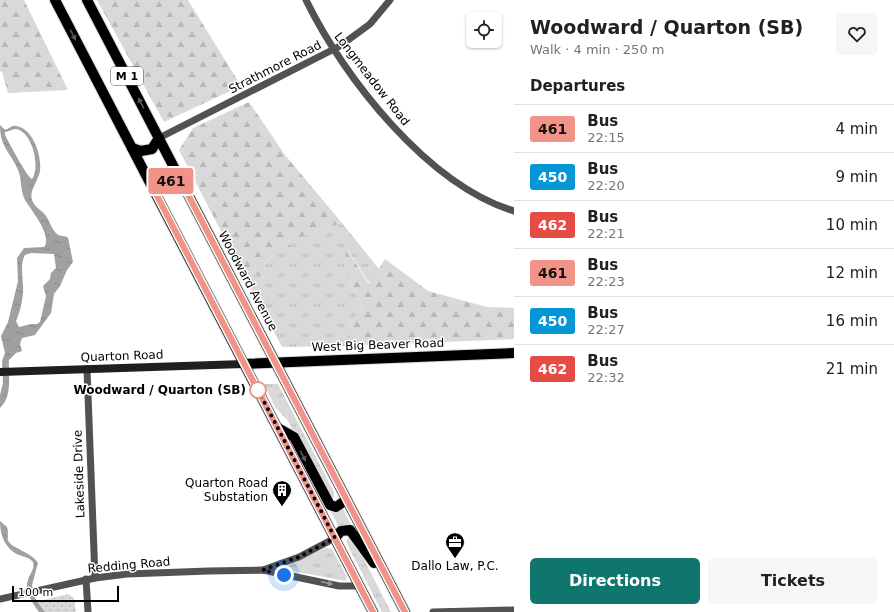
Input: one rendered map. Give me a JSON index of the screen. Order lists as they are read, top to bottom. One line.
{"streets":{"main road":["M 1","Woodward Avenue","West Big Beaver Road"],"street":["Strathmore Road","Longmeadow Road","Quarton Road","Lakeside Drive","Redding Road"]},"crossings":[["Strathmore Road","Longmeadow Road"],["Strathmore Road","Woodward Avenue"],["M 1","Woodward Avenue"],["M 1","West Big Beaver Road"],["M 1","Quarton Road"],["M 1","Redding Road"],["Woodward Avenue","West Big Beaver Road"],["West Big Beaver Road","Quarton Road"],["Quarton Road","Lakeside Drive"],["Lakeside Drive","Redding Road"]],"places":{"other":["Woodward / Quarton (SB)"],"building":["Quarton Road Substation"],"office":["Dallo Law, P.C."]},"lines":["bus line 461"],"scale_bar":"100 m","page":{"on_map":"461","heading":[["Woodward / Quarton (SB)","Walk · 4 min · 250 m"],"Departures"],"list":[{"mark":"461","name":"Bus","note":"22:15","value":"4 min"},{"mark":"450","name":"Bus","note":"22:20","value":"9 min"},{"mark":"462","name":"Bus","note":"22:21","value":"10 min"},{"mark":"461","name":"Bus","note":"22:23","value":"12 min"},{"mark":"450","name":"Bus","note":"22:27","value":"16 min"},{"mark":"462","name":"Bus","note":"22:32","value":"21 min"}],"buttons":["Directions","Tickets"],"scale":"100 m"}}
